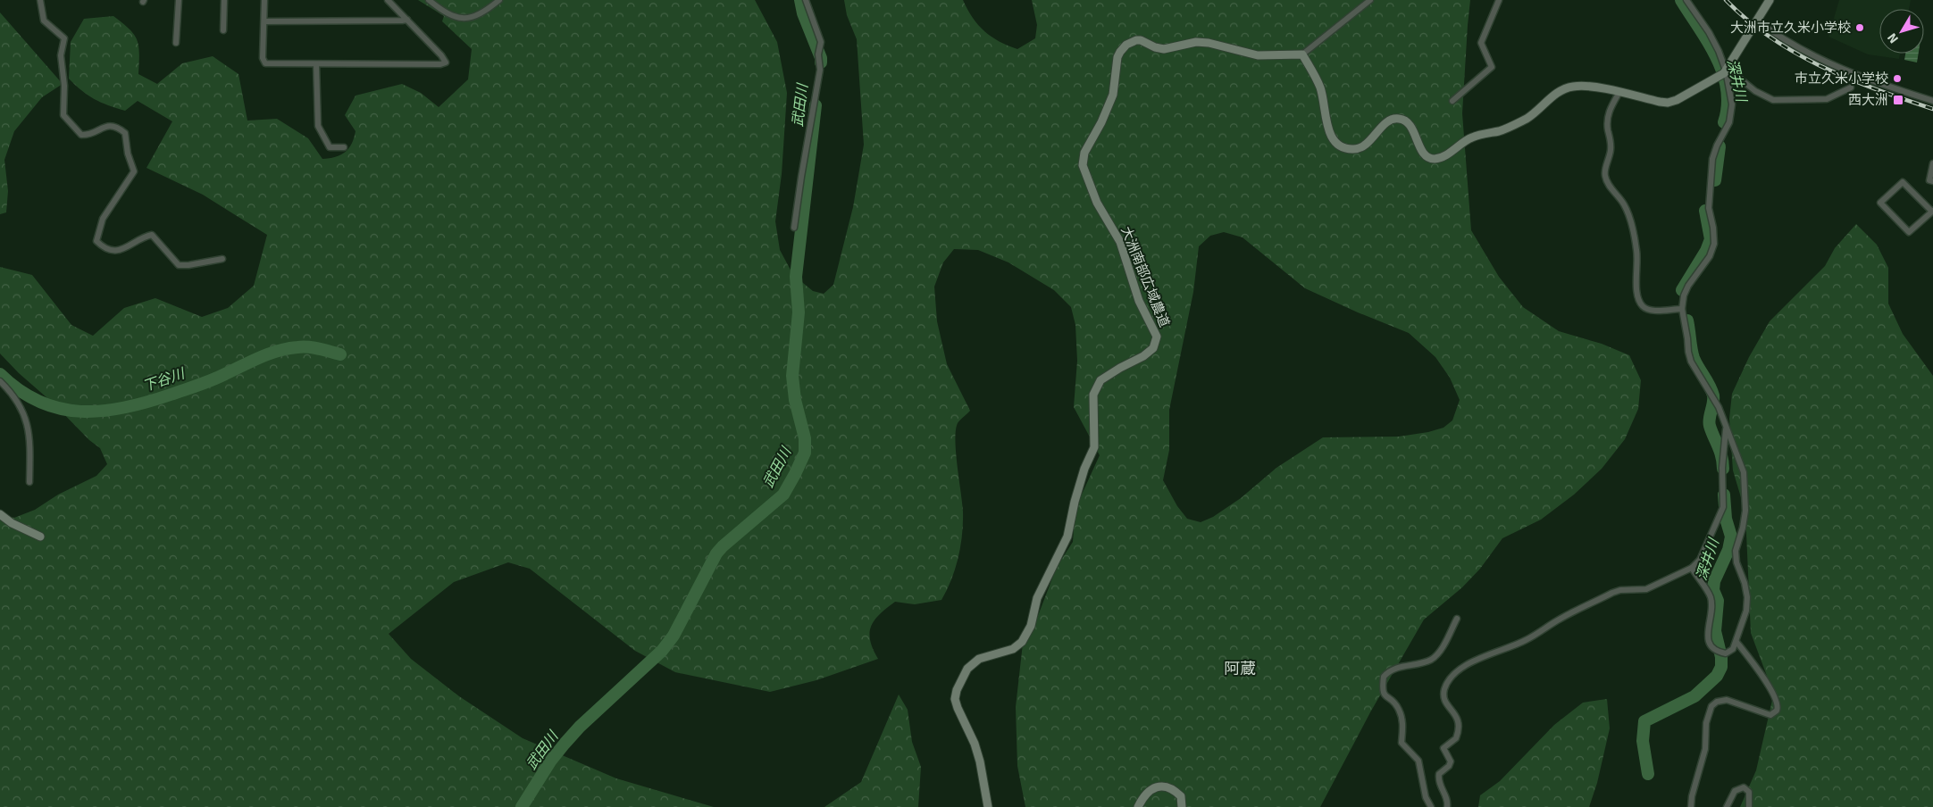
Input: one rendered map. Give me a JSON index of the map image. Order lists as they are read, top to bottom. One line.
{"streets":{"street":["大洲南部広域農道"]},"districts":["阿蔵"],"water":["深井川","武田川","下谷川"],"places":{"other":["大洲市立久米小学校","市立久米小学校"],"transit":["西大洲"]},"north":"bottom left"}
